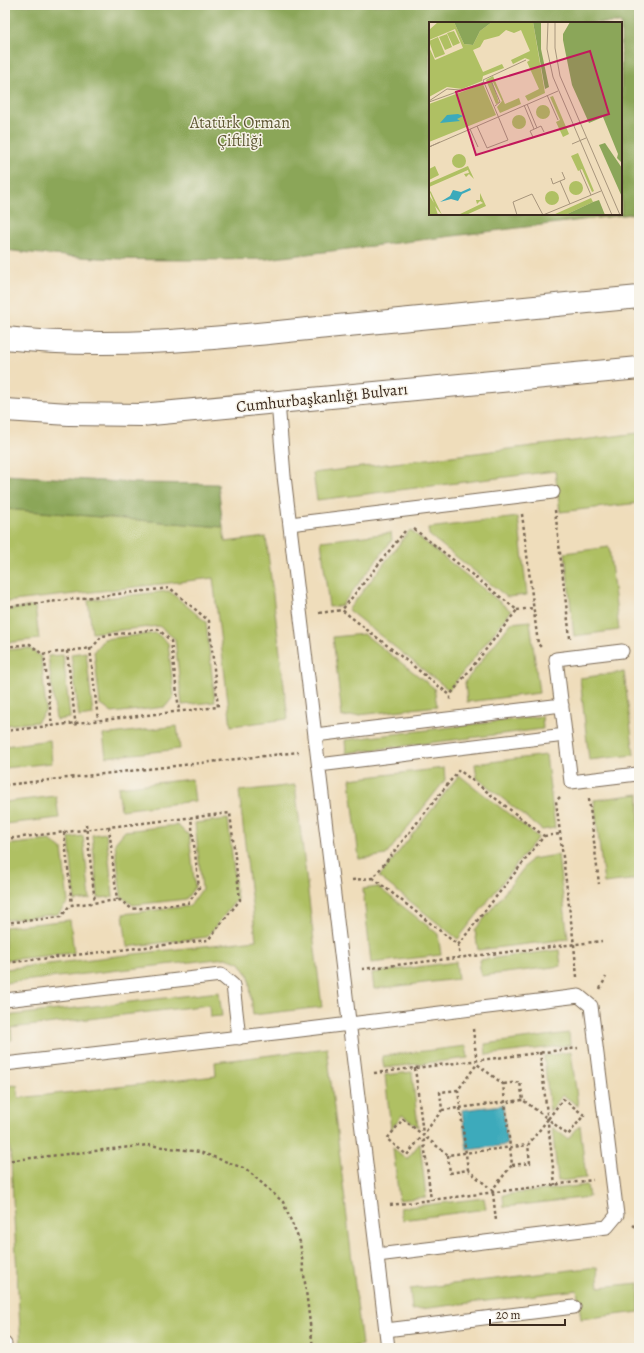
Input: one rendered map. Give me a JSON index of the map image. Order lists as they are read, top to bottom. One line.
{"streets":{"main road":["Cumhurbaşkanlığı Bulvarı"]},"parks":["Atatürk Orman Çiftliği"],"scale_bar":"20 m"}
